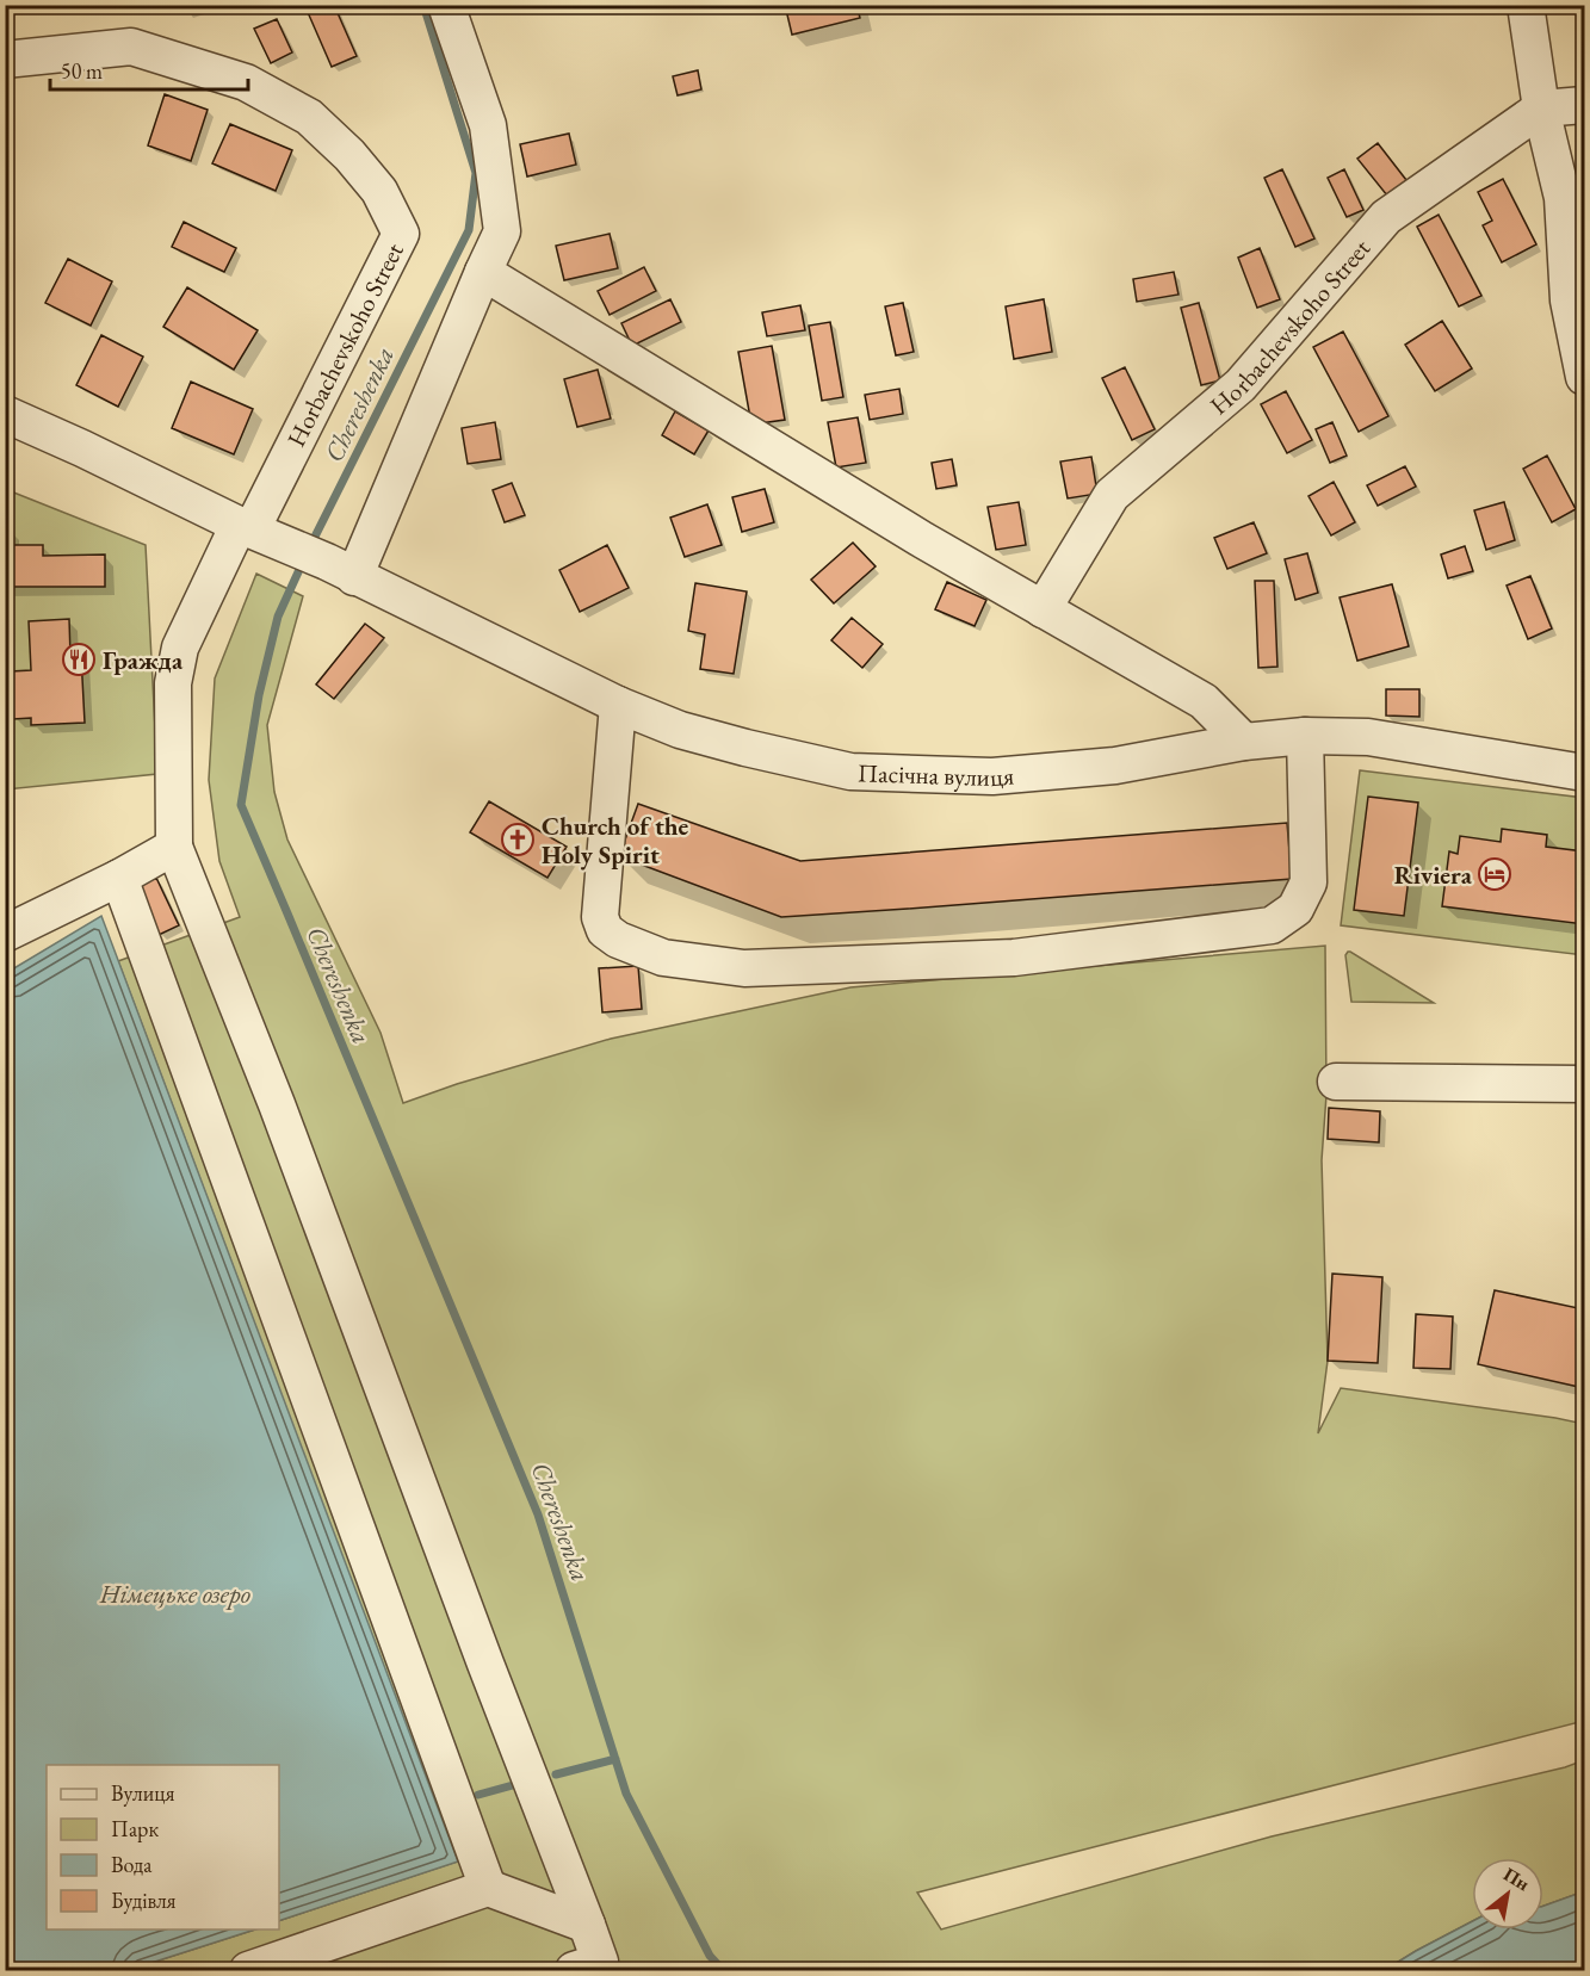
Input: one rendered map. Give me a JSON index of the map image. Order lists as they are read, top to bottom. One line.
{"streets":{"street":["Horbachevskoho Street","Пасічна вулиця"]},"crossings":[["Horbachevskoho Street","Пасічна вулиця"]],"water":["Chereshenka","Німецьке озеро"],"places":{"restaurant":["Гражда"],"church":["Church of the Holy Spirit"],"hotel":["Riviera"]},"legend":["Вулиця","Парк","Вода","Будівля"],"scale_bar":"50 m","north":"top right"}
